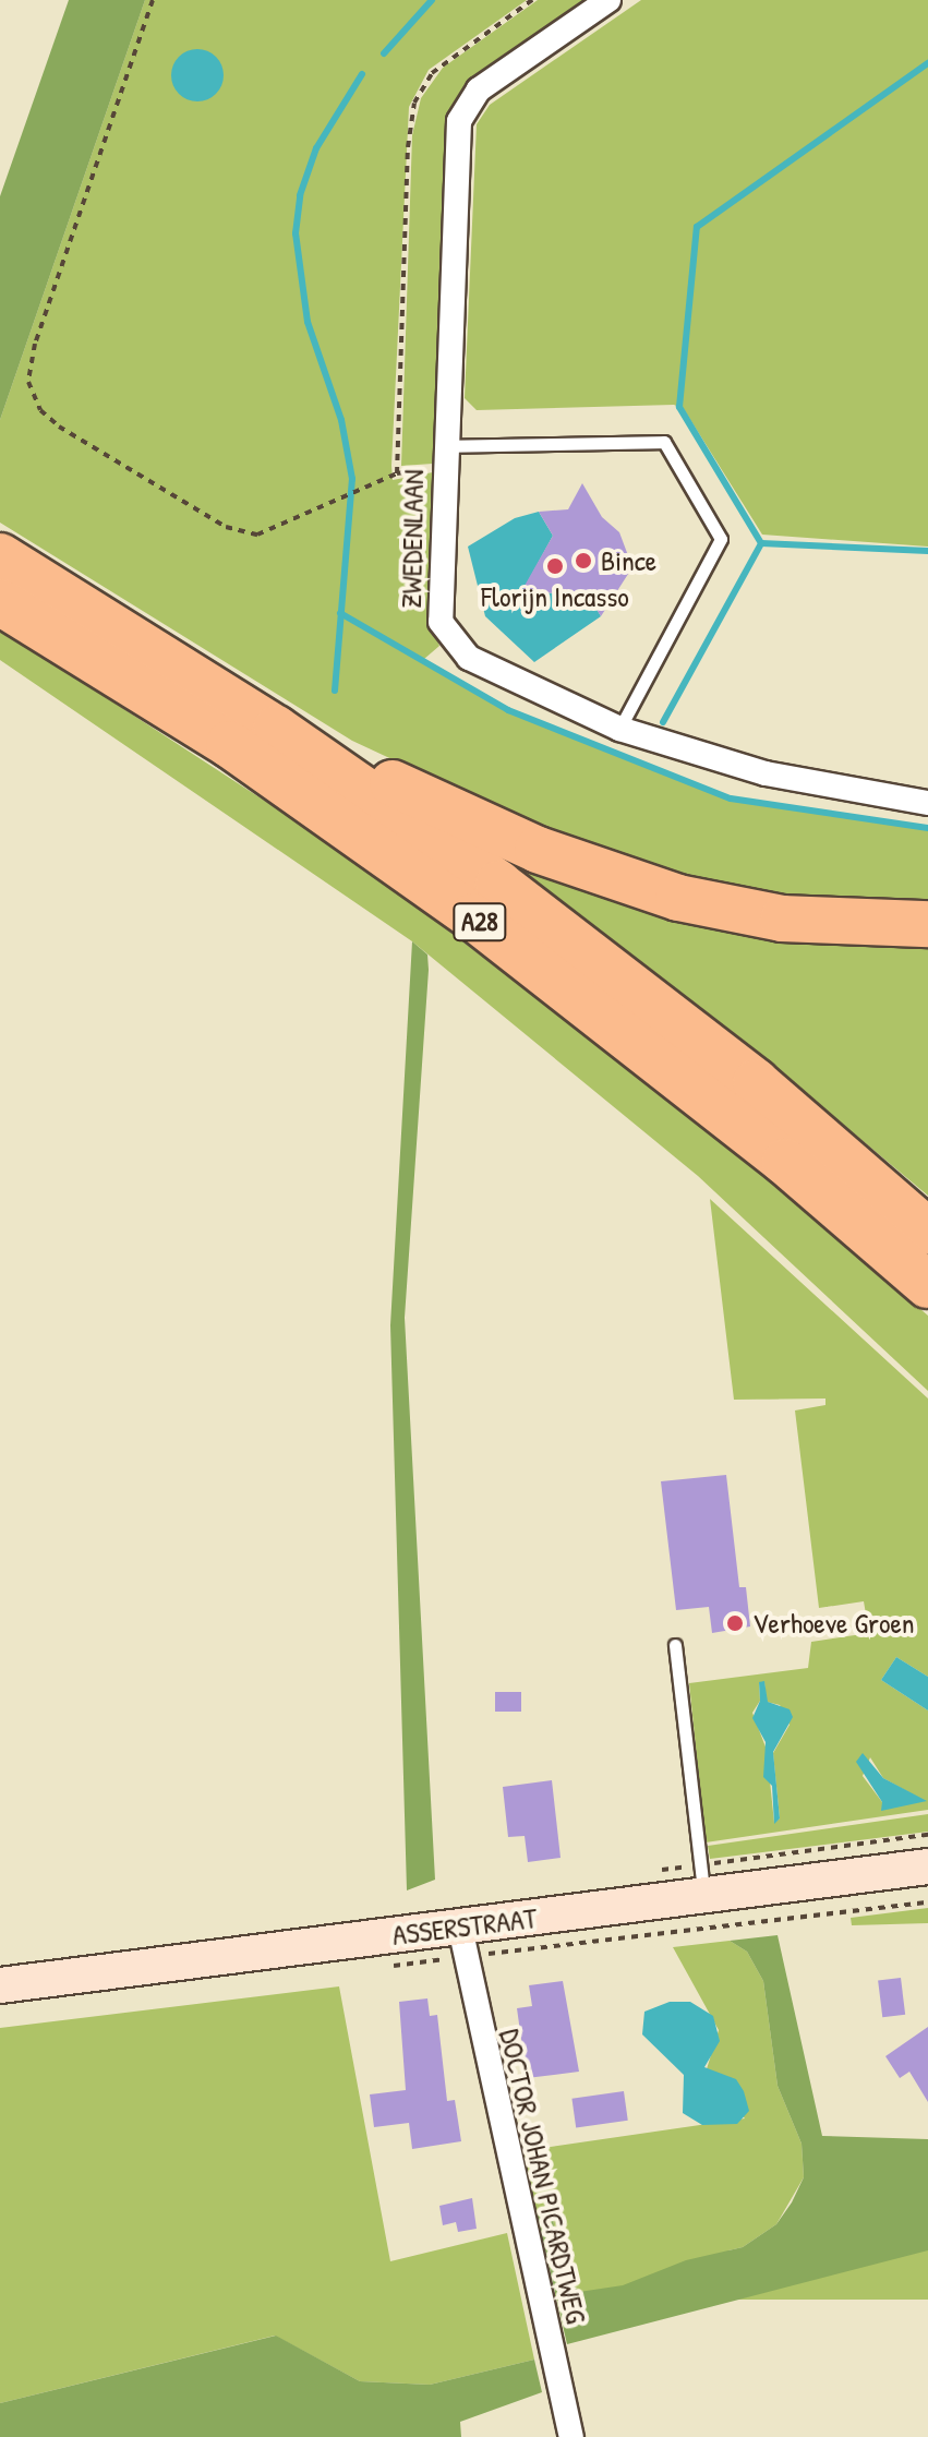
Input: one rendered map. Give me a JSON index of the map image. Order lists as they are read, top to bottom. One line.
{"streets":{"highway":["A28"],"main road":["ASSERSTRAAT"],"street":["ZWEDENLAAN","DOCTOR JOHAN PICARDTWEG"]},"crossings":[["ASSERSTRAAT","DOCTOR JOHAN PICARDTWEG"]],"places":["Bince","Florijn Incasso","Verhoeve Groen"]}
